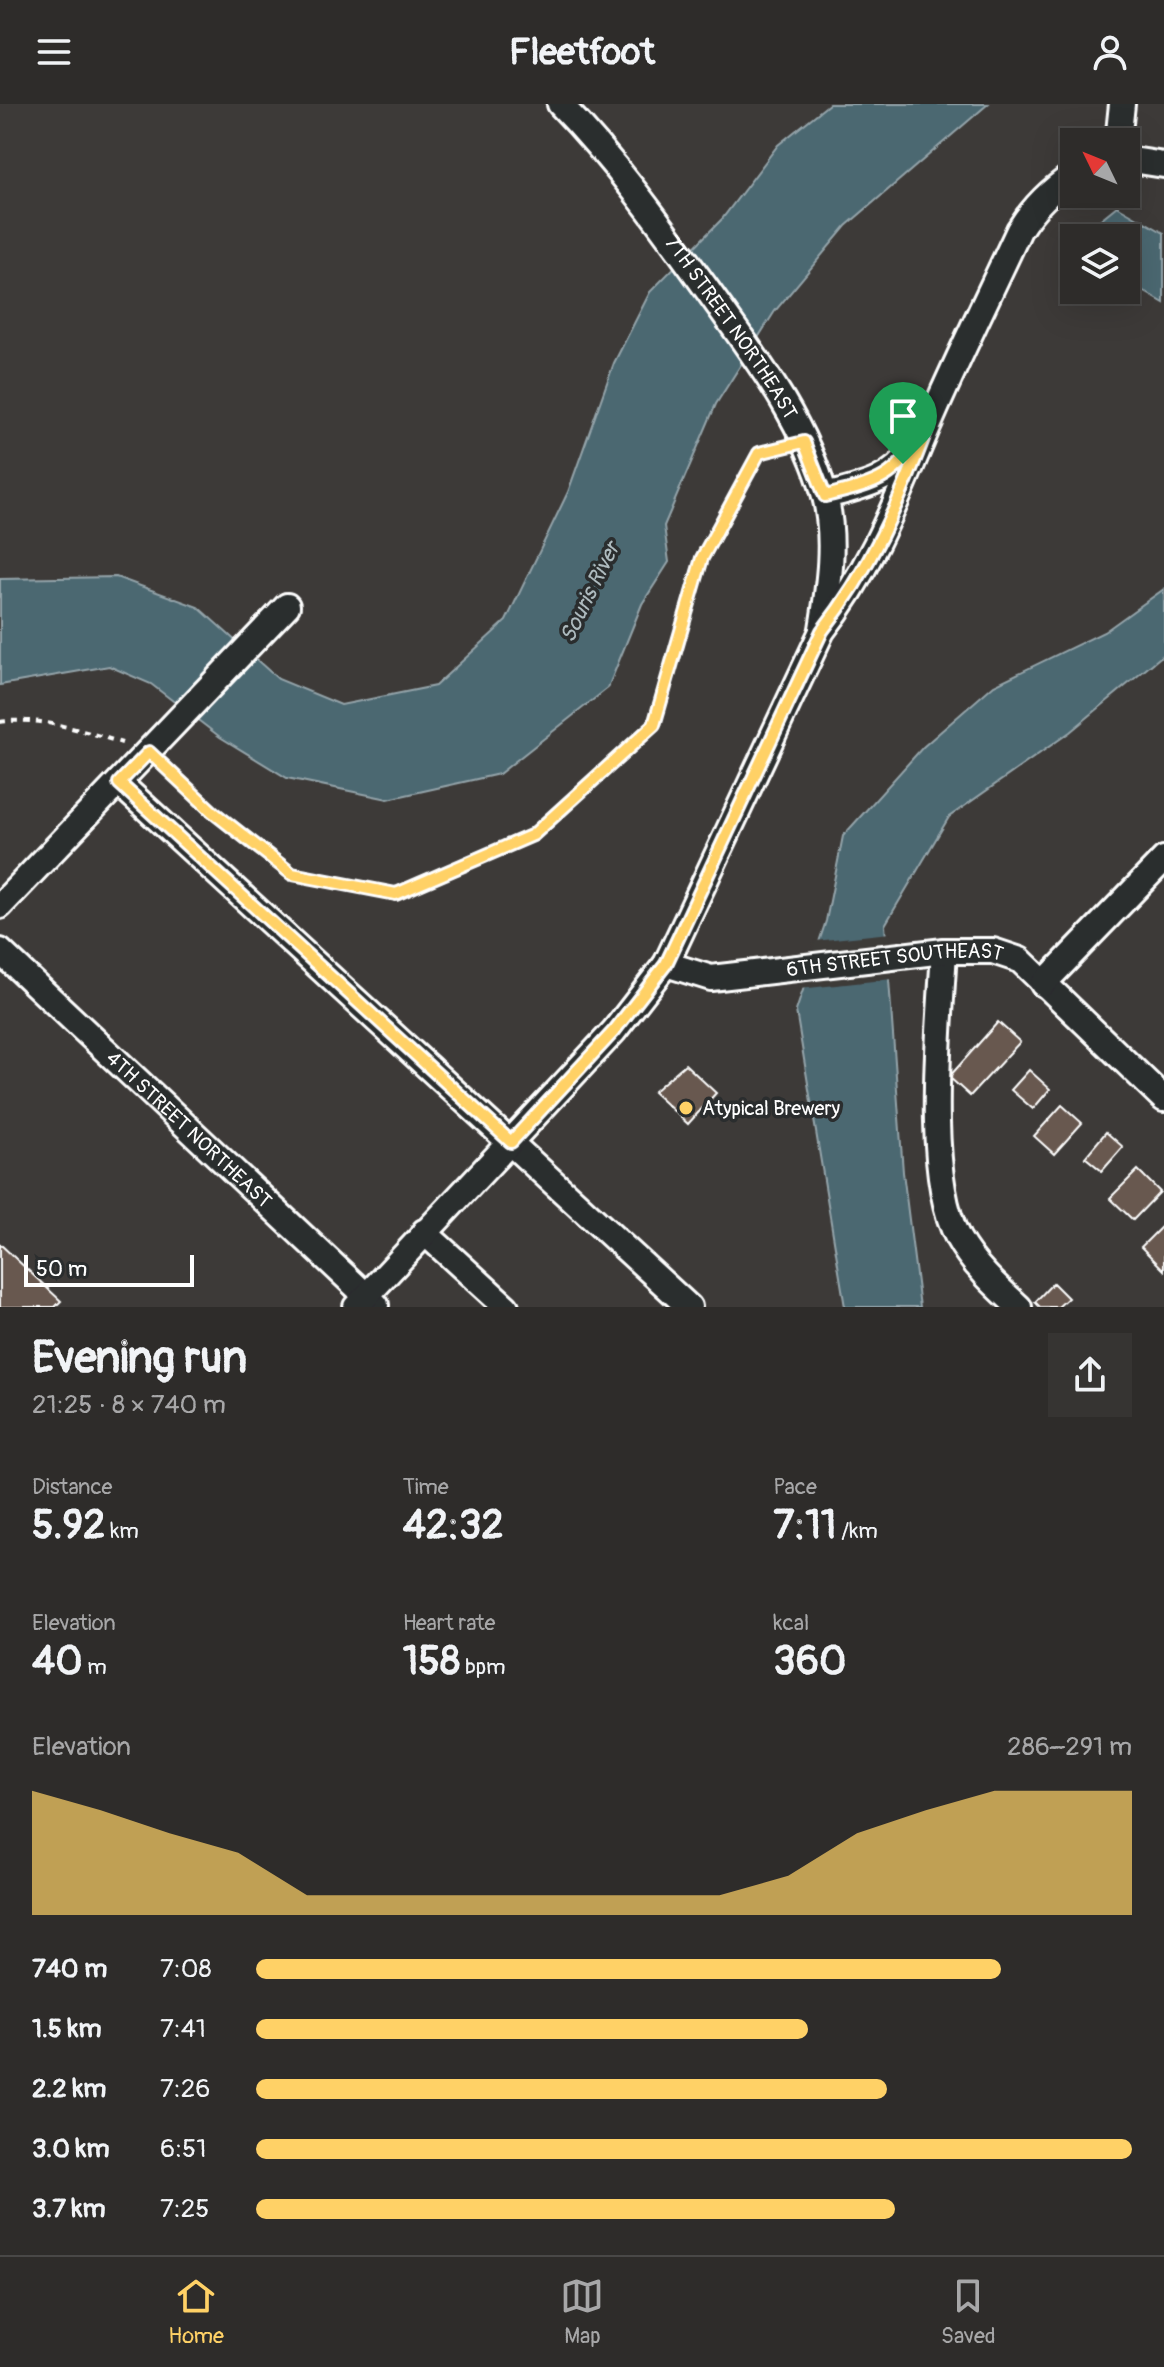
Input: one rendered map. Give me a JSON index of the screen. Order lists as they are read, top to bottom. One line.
{"streets":{"street":["7TH STREET NORTHEAST","6TH STREET SOUTHEAST","4TH STREET NORTHEAST"]},"water":["Souris River"],"places":["Atypical Brewery"],"scale_bar":"50 m","north":"top left","page":{"header":"Fleetfoot","scale":"50 m","heading":["Evening run","21:25 · 8 × 740 m"],"stats":[["Distance","5.92 km"],["Time","42:32"],["Pace","7:11 /km"],["Elevation","40 m"],["Heart rate","158 bpm"],["kcal","360"]],"chart":["Elevation","286–291 m"],"list":[{"name":"740 m","note":"7:08"},{"name":"1.5 km","note":"7:41"},{"name":"2.2 km","note":"7:26"},{"name":"3.0 km","note":"6:51"},{"name":"3.7 km","note":"7:25"}],"tabs":["Home","Map","Saved"]}}
